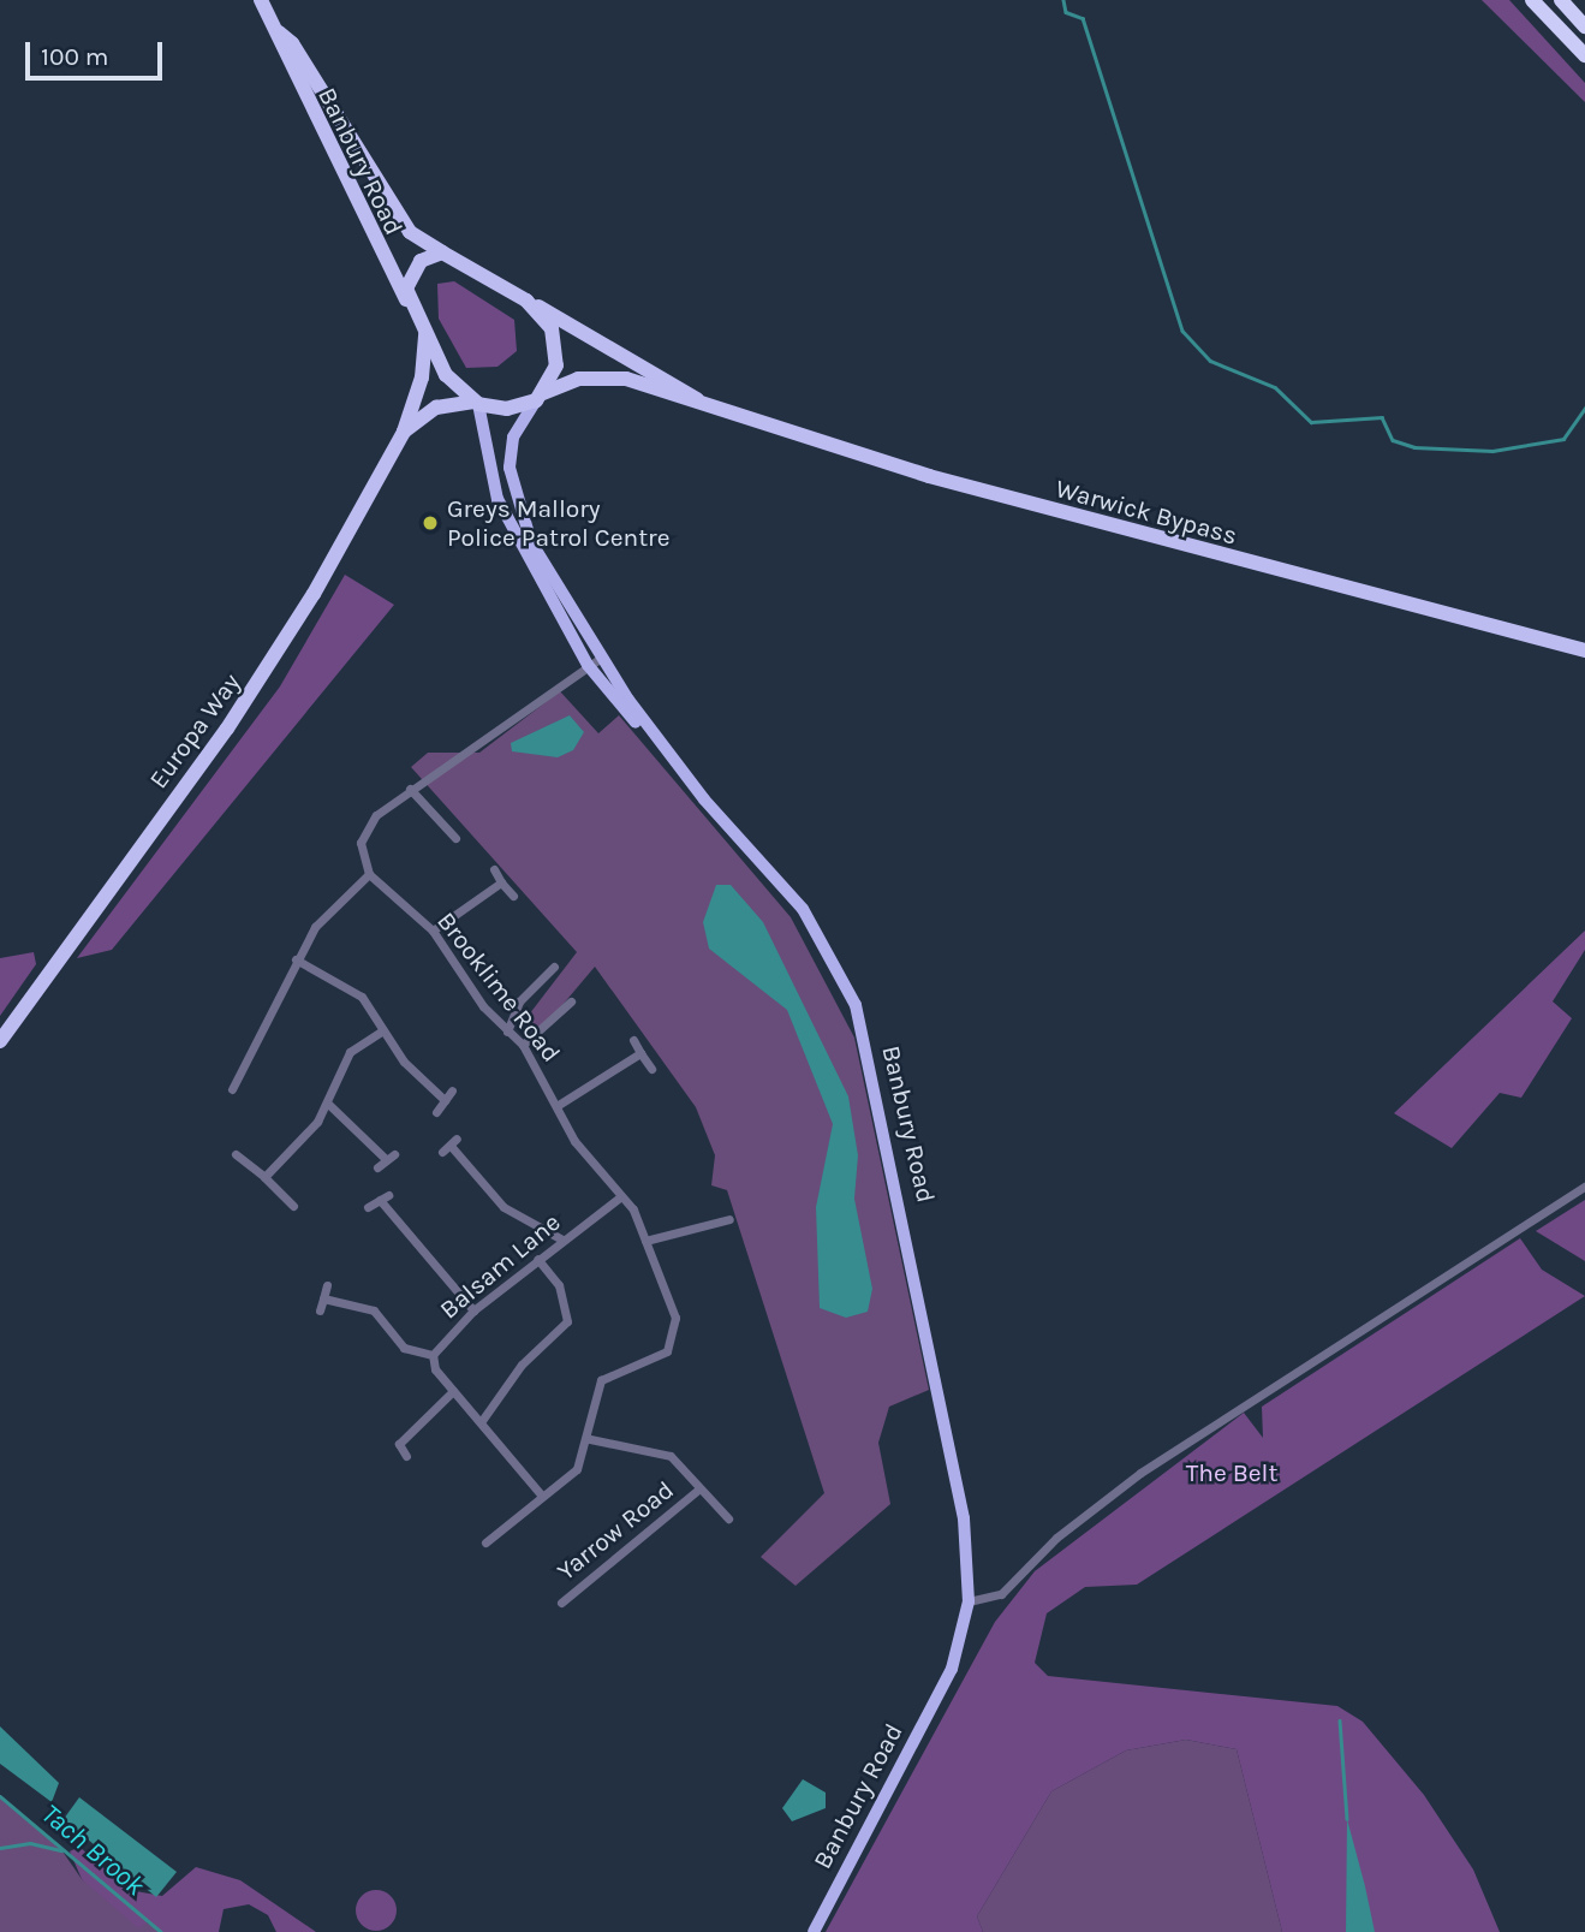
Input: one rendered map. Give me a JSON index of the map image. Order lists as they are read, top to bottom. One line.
{"streets":{"highway":["Banbury Road","Warwick Bypass","Europa Way"],"street":["Brooklime Road","Balsam Lane","Yarrow Road"]},"crossings":[["Banbury Road","Warwick Bypass"],["Banbury Road","Europa Way"],["Warwick Bypass","Europa Way"],["Brooklime Road","Balsam Lane"]],"water":["Tach Brook"],"parks":["The Belt"],"places":["Greys Mallory Police Patrol Centre"],"scale_bar":"100 m"}
